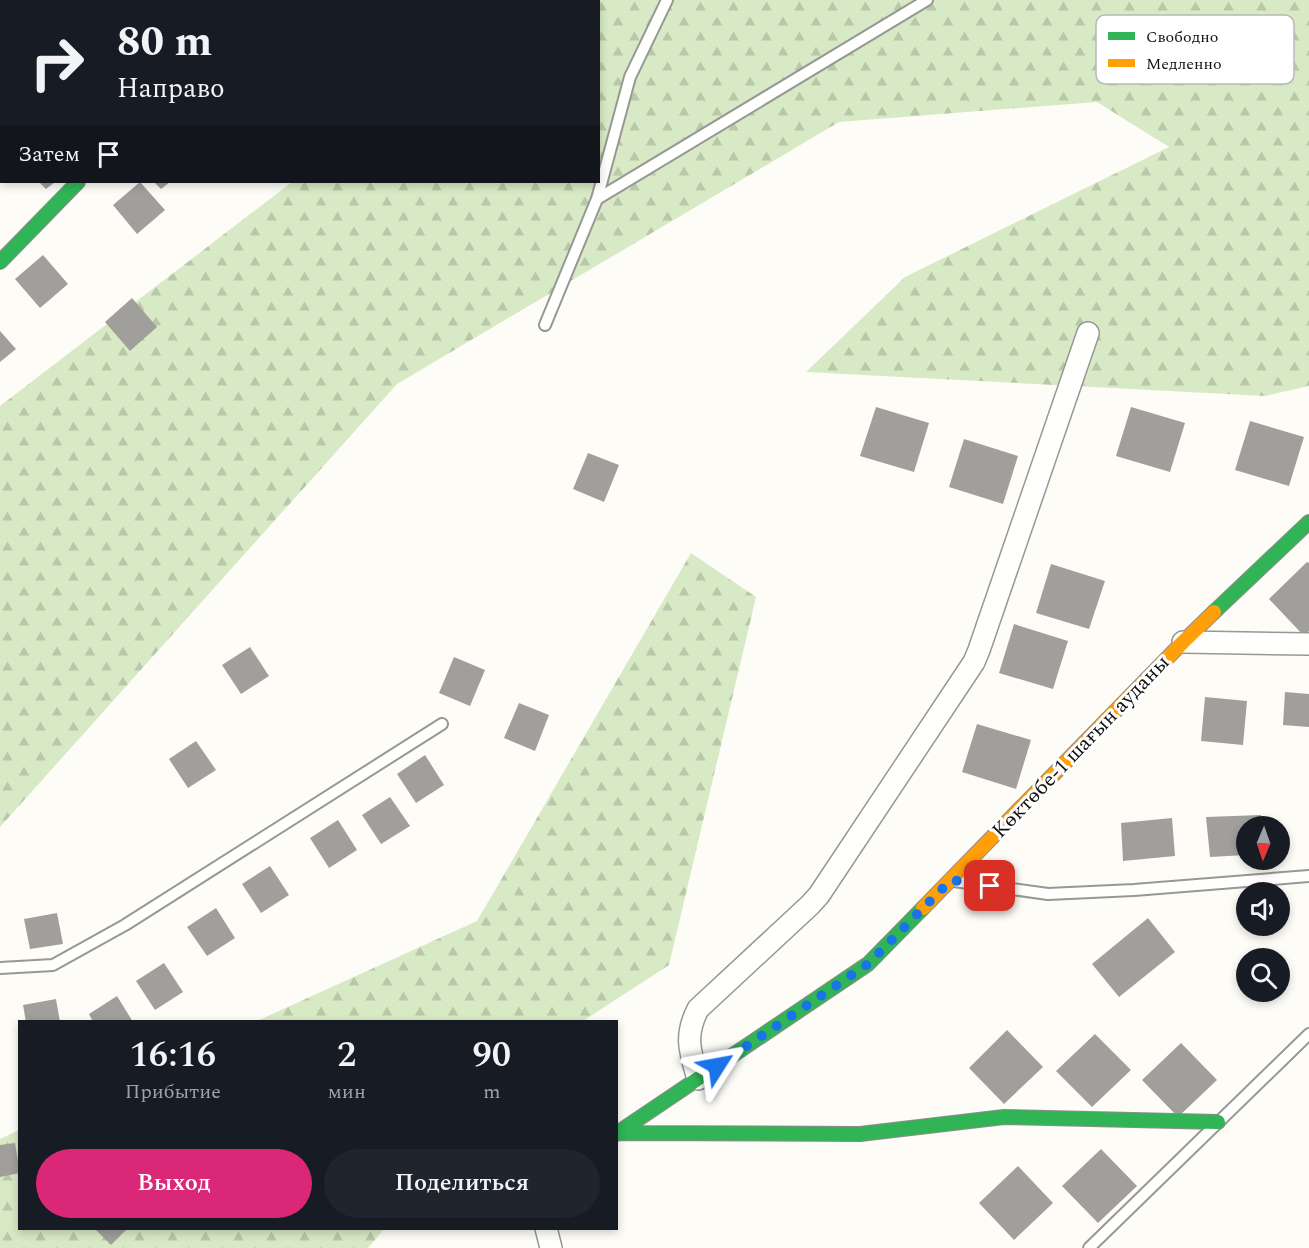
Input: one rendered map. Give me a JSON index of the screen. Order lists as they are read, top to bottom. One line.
{"streets":{"street":["Көктөбе-1 шағын ауданы"]},"legend":["Свободно","Медленно"],"north":"bottom","page":{"turn":["80 m","Направо"],"then":"Затем","eta":["16:16","Прибытие","2","мин","90","m"],"buttons":["Выход","Поделиться"]}}
